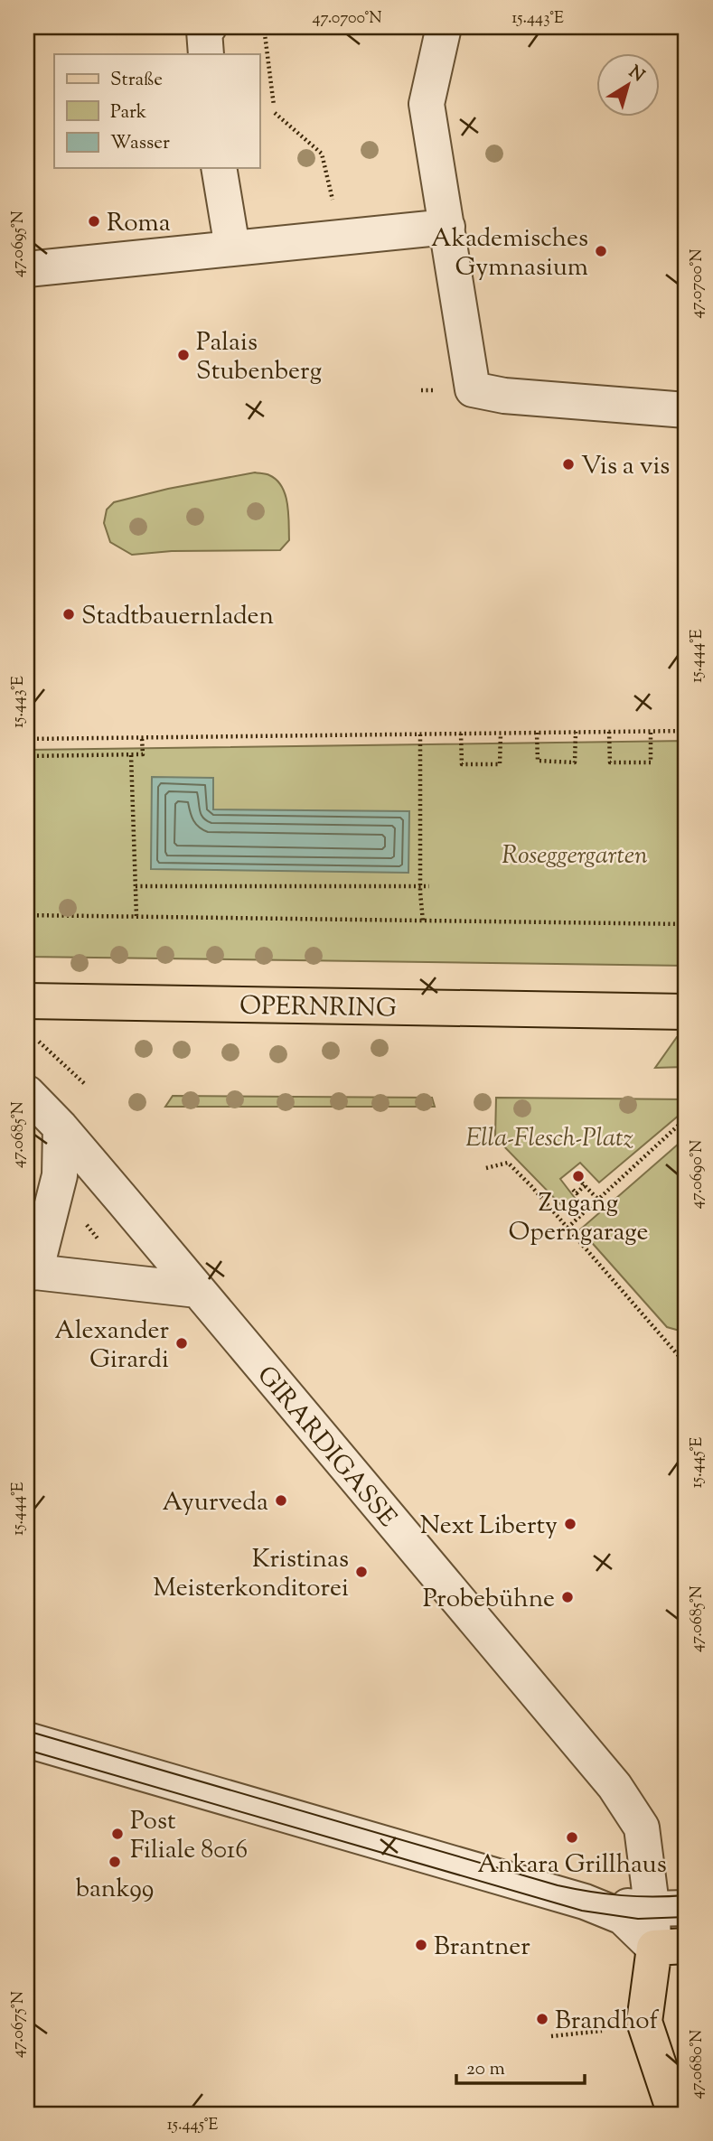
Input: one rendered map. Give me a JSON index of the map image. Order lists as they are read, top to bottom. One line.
{"streets":{"main road":["OPERNRING"],"street":["GIRARDIGASSE"]},"parks":["Roseggergarten","Ella-Flesch-Platz"],"places":["Roma","Akademisches Gymnasium","Palais Stubenberg","Vis a vis","Stadtbauernladen","Zugang Operngarage","Alexander Girardi","Ayurveda","Next Liberty","Kristinas Meisterkonditorei","Probebühne","Post Filiale 8016","Ankara Grillhaus","bank99","Brantner","Brandhof"],"legend":["Straße","Park","Wasser"],"scale_bar":"20 m","north":"top right","coordinates":["47.0700°N","15.443°E","47.0695°N","15.444°E","47.0685°N","47.0690°N","15.445°E","47.0675°N","47.0680°N"]}
